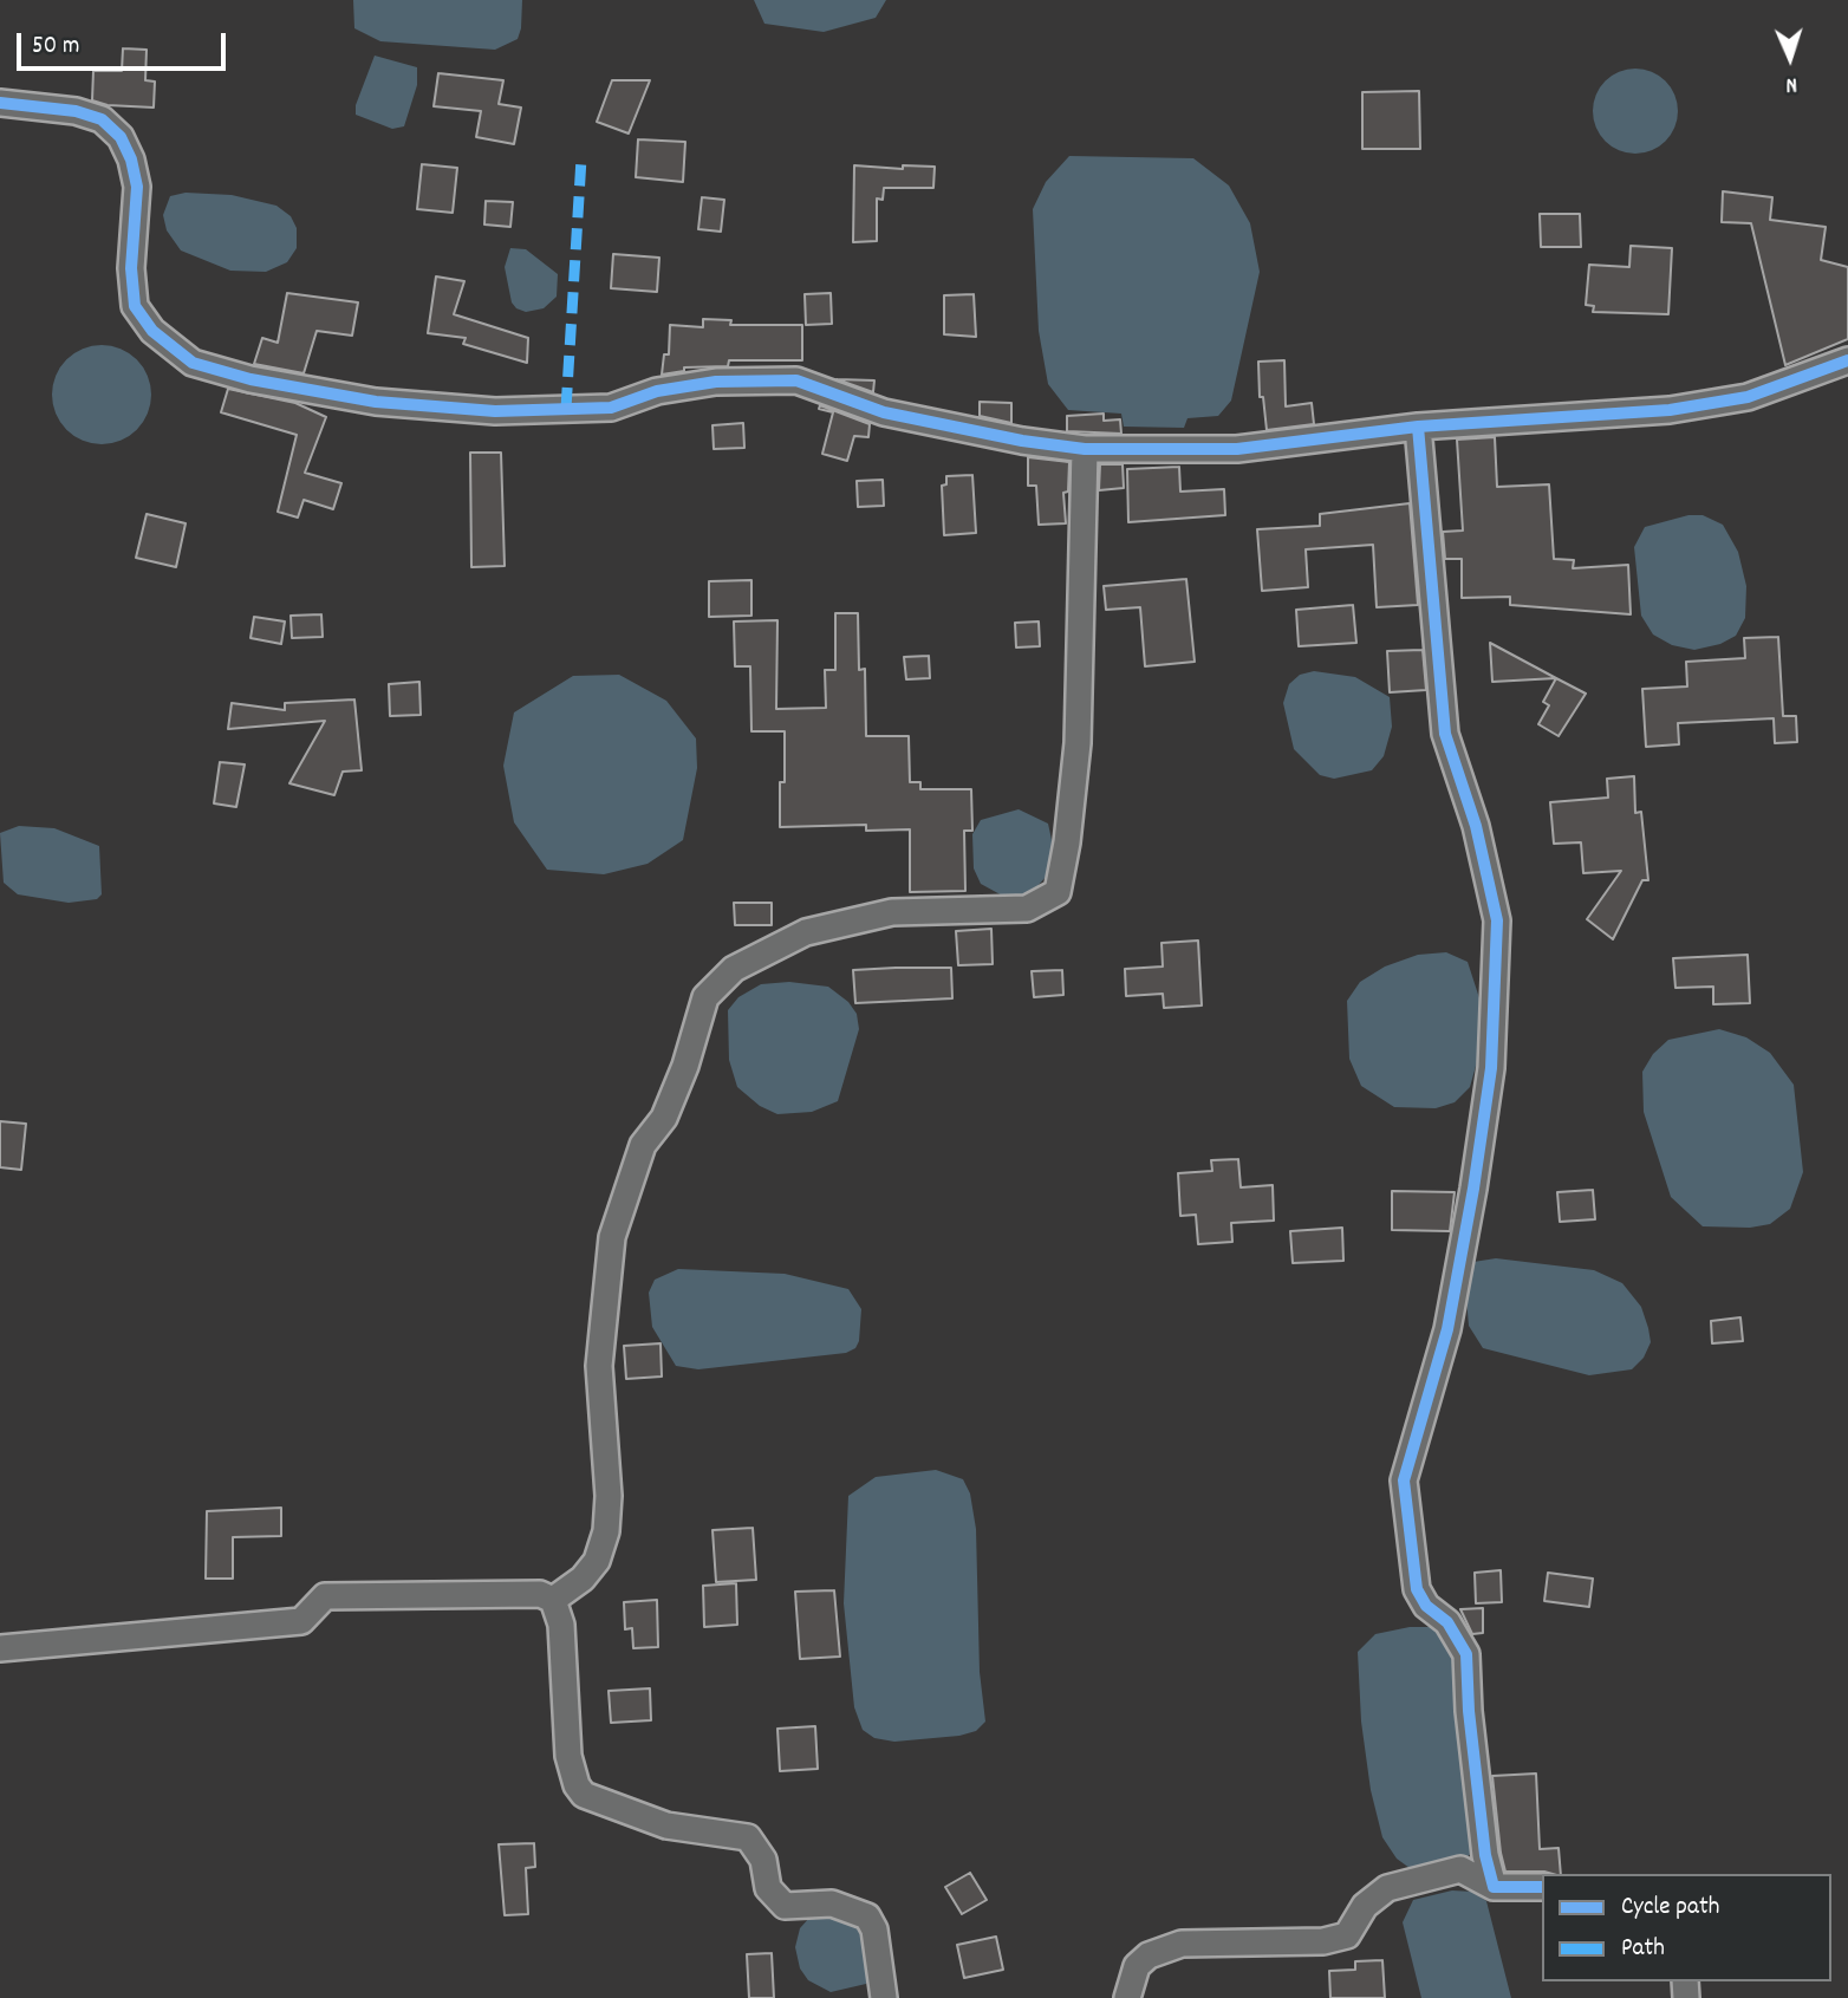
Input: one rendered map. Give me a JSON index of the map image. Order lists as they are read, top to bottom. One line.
{"legend":["Cycle path","Path"],"scale_bar":"50 m","north":"bottom"}
